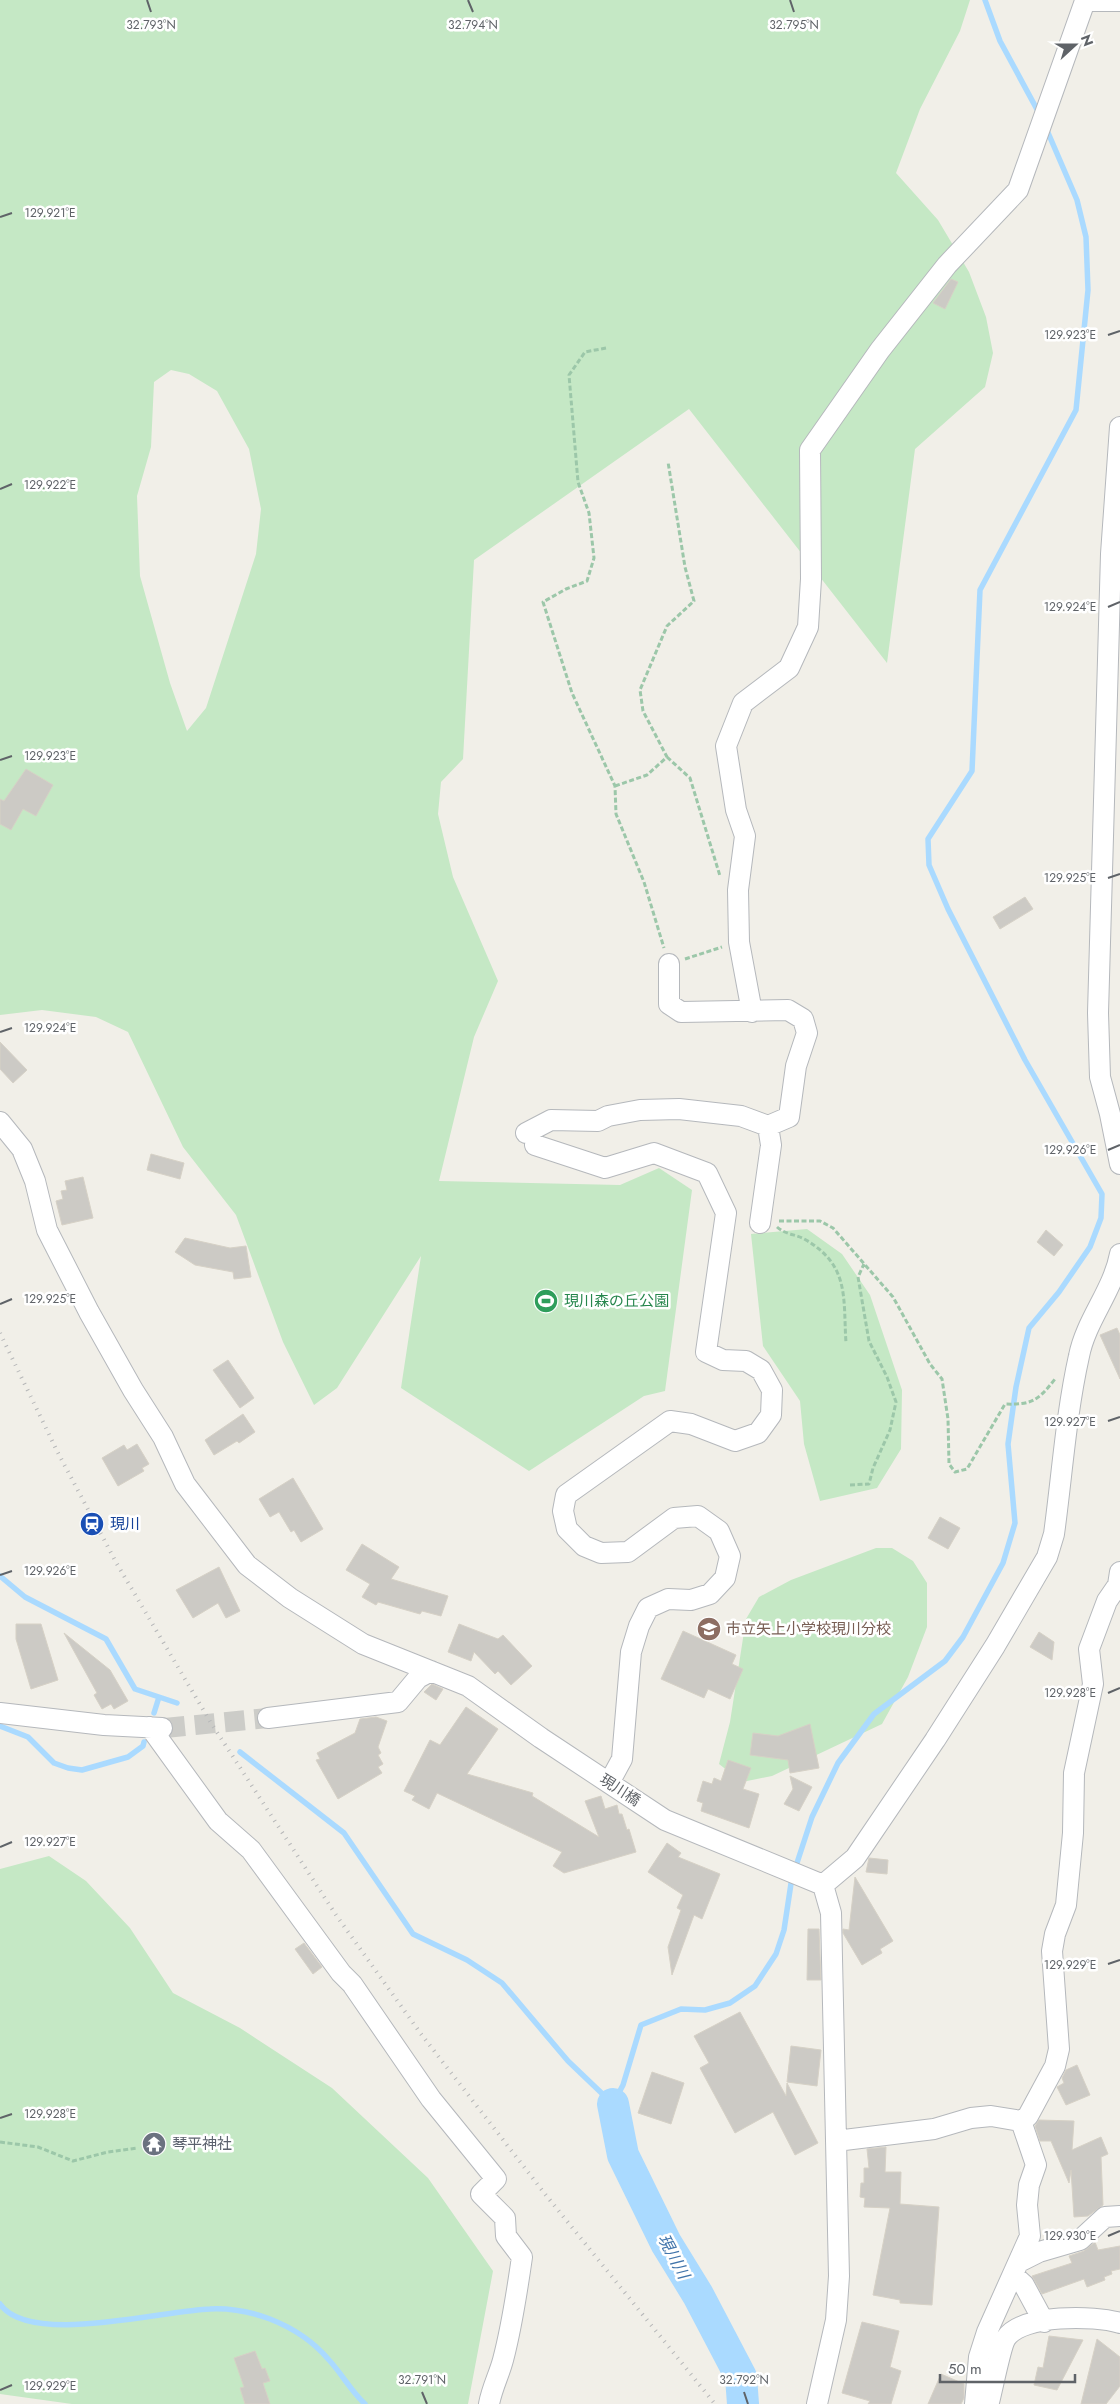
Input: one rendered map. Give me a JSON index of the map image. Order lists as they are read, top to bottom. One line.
{"streets":{"street":["現川橋"]},"water":["現川川"],"places":{"sports":["現川森の丘公園"],"station":["現川"],"school or university":["市立矢上小学校現川分校"],"temple":["琴平神社"]},"scale_bar":"50 m","north":"right","coordinates":["32.794°N","32.795°N","32.793°N","129.921°E","129.923°E","129.922°E","129.924°E","129.925°E","129.926°E","129.927°E","129.928°E","129.929°E","129.930°E","32.791°N","32.792°N"]}
